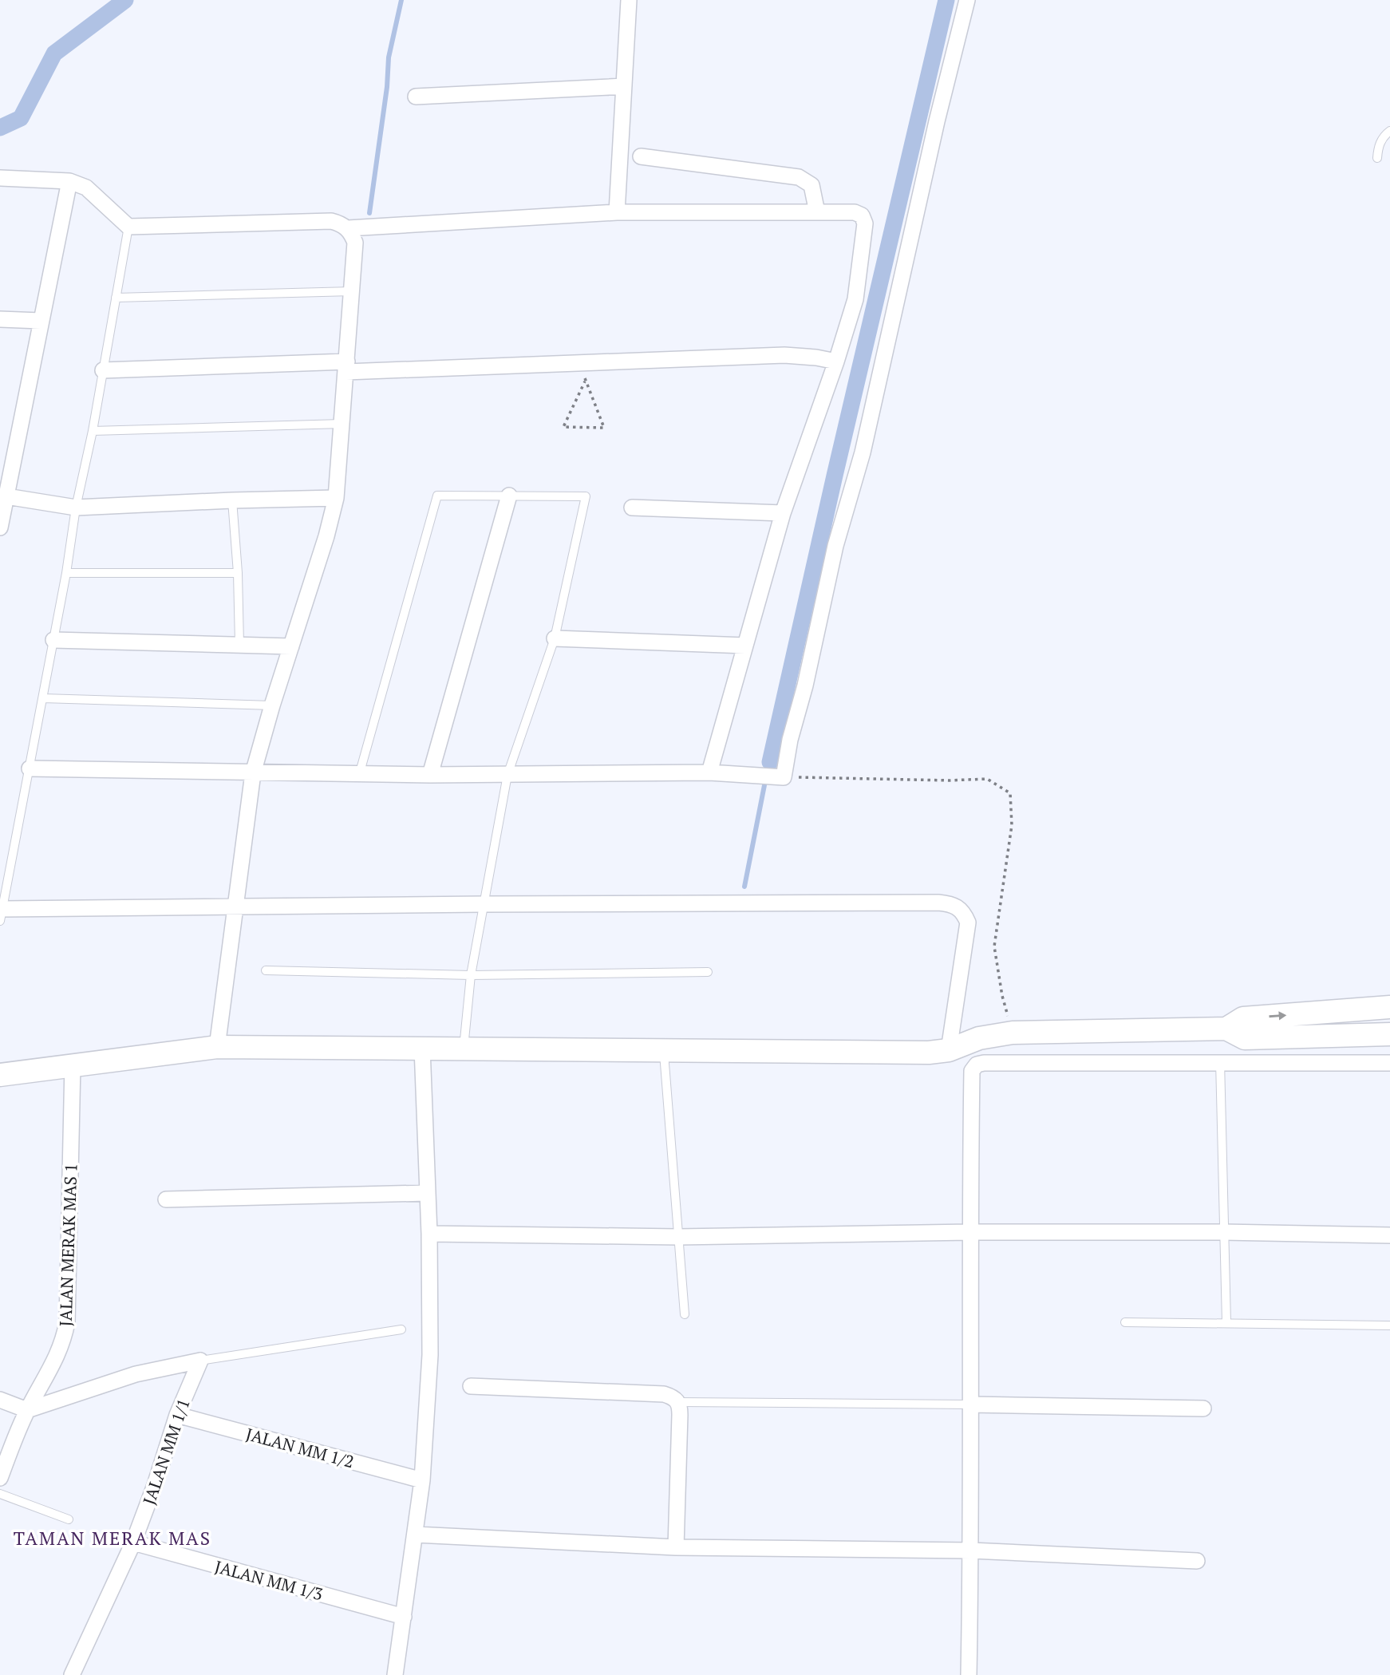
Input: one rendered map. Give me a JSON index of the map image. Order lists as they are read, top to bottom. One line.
{"streets":{"street":["JALAN MERAK MAS 1","JALAN MM 1/2","JALAN MM 1/1","JALAN MM 1/3"]},"crossings":[["JALAN MM 1/2","JALAN MM 1/1"],["JALAN MM 1/1","JALAN MM 1/3"]],"districts":["TAMAN MERAK MAS"]}
